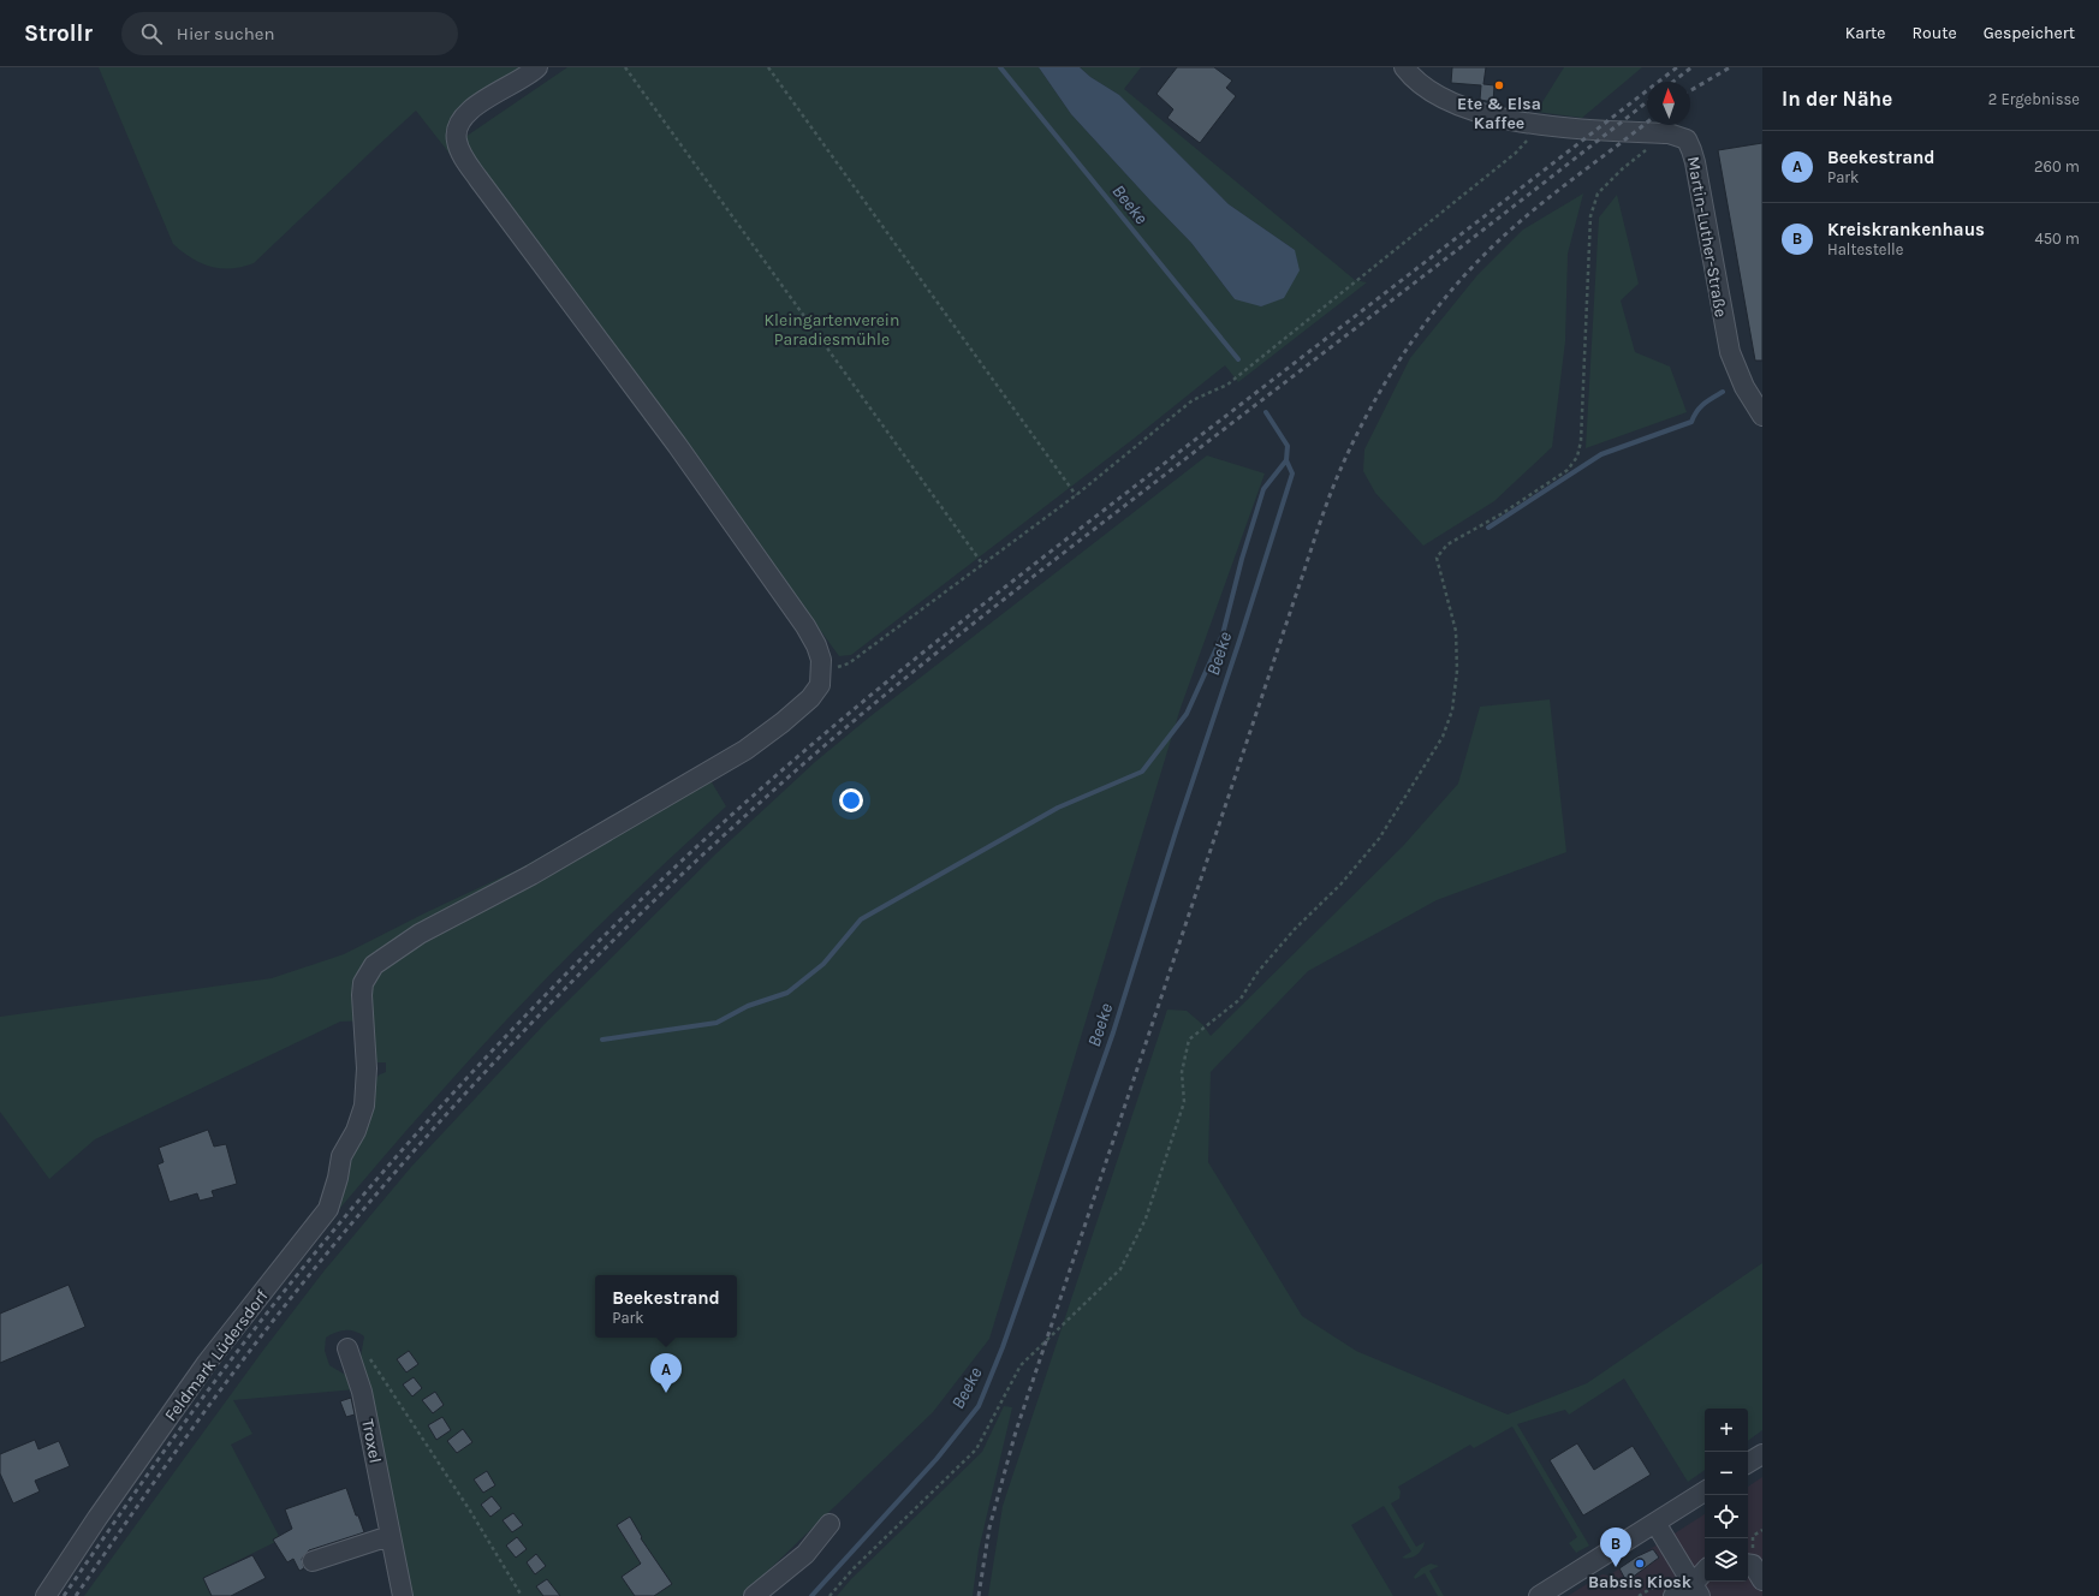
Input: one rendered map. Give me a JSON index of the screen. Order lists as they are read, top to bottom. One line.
{"streets":{"street":["Martin-Luther-Straße","Feldmark Lüdersdorf","Troxel"]},"water":["Beeke"],"parks":["Kleingartenverein Paradiesmühle"],"places":["Ete & Elsa Kaffee","Babsis Kiosk"],"north":"top","page":{"header":"Strollr","search":"Hier suchen","nav":["Karte","Route","Gespeichert"],"heading":["In der Nähe","2 Ergebnisse"],"list":[{"mark":"A","name":"Beekestrand","note":"Park","value":"260 m"},{"mark":"B","name":"Kreiskrankenhaus","note":"Haltestelle","value":"450 m"}],"popup":["Beekestrand","Park"],"pins":["A","B"],"map_buttons":["+","−"]}}
